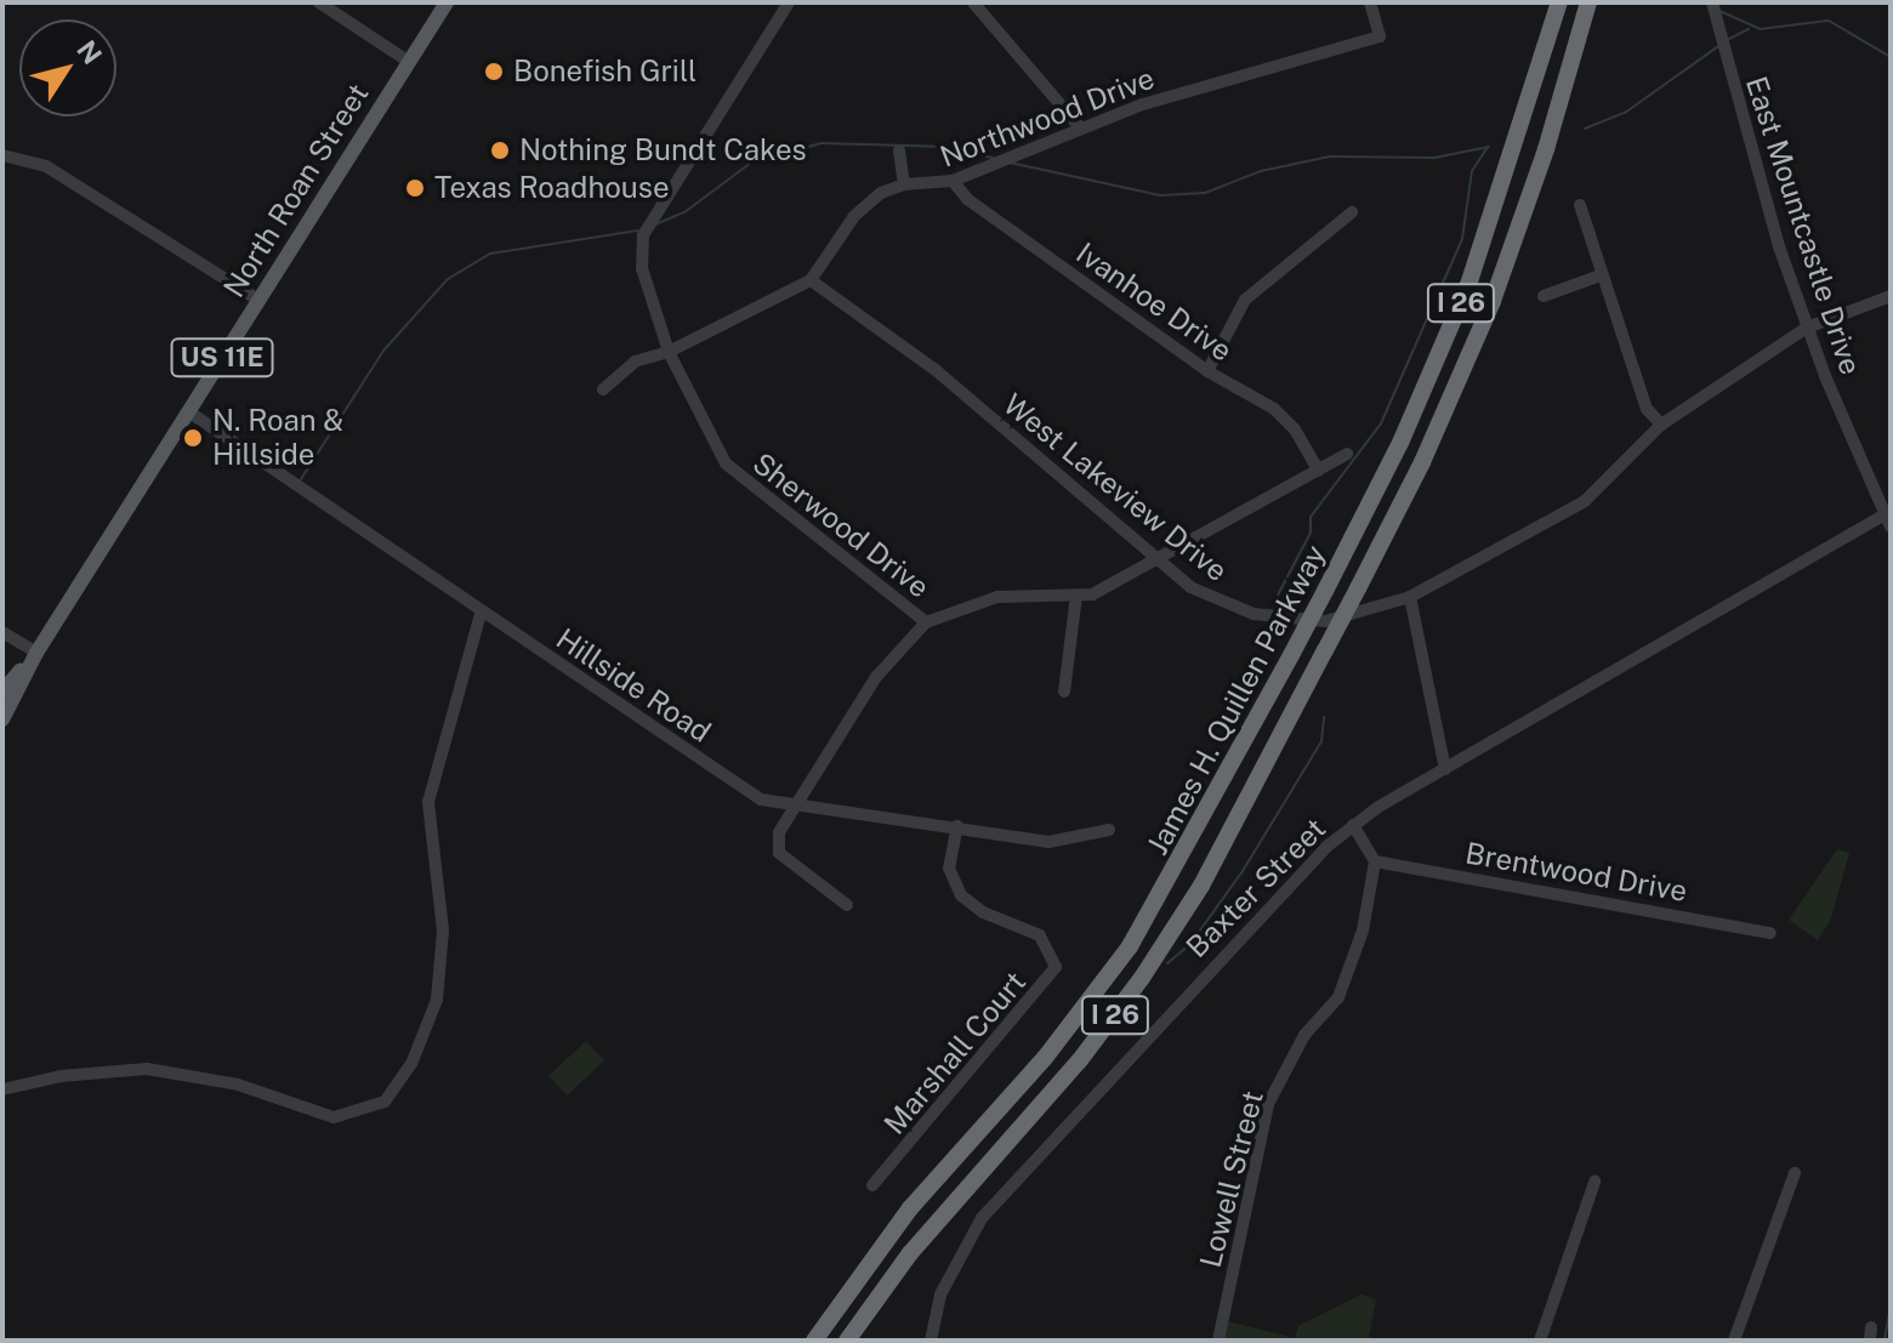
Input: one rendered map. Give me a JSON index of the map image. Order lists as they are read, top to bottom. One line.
{"streets":{"highway":["I 26","James H. Quillen Parkway"],"main road":["North Roan Street","US 11E"],"street":["Northwood Drive","East Mountcastle Drive","Ivanhoe Drive","West Lakeview Drive","Sherwood Drive","Hillside Road","Brentwood Drive","Baxter Street","Marshall Court","Lowell Street"]},"crossings":[["Northwood Drive","Ivanhoe Drive"],["Northwood Drive","West Lakeview Drive"],["Northwood Drive","Sherwood Drive"],["North Roan Street","Hillside Road"],["East Mountcastle Drive","West Lakeview Drive"],["East Mountcastle Drive","Baxter Street"],["Hillside Road","Marshall Court"],["Brentwood Drive","Lowell Street"]],"places":["Bonefish Grill","Nothing Bundt Cakes","Texas Roadhouse","N. Roan & Hillside"],"north":"top right"}
